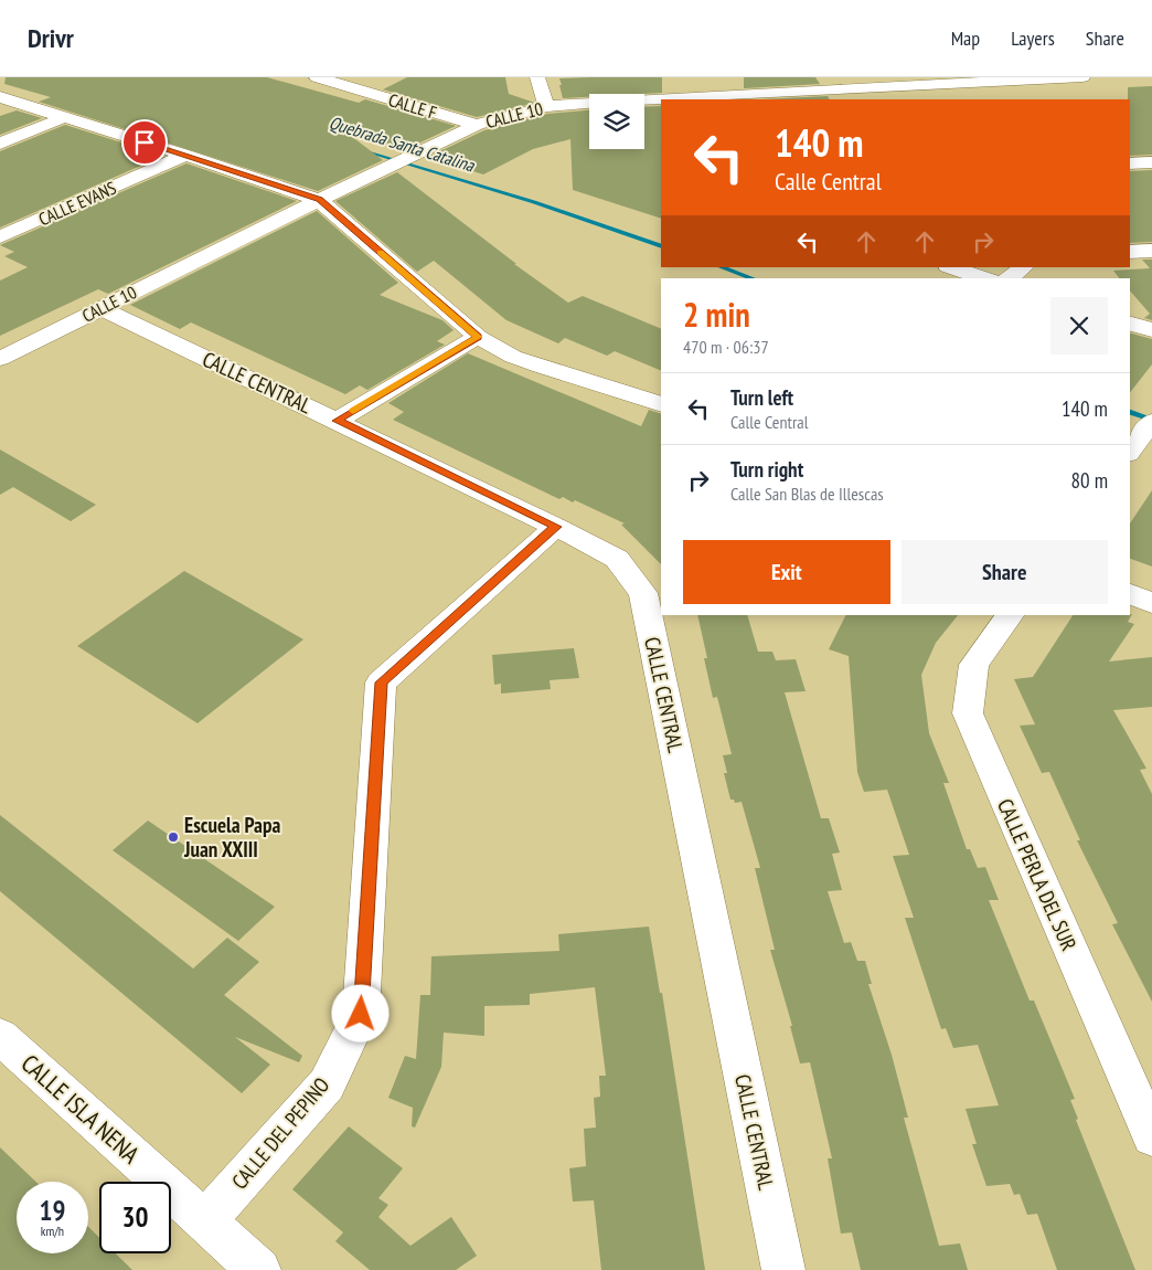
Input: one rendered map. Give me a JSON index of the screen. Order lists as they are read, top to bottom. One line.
{"streets":{"street":["CALLE F","CALLE 10","CALLE EVANS","CALLE CENTRAL","CALLE PERLA DEL SUR","CALLE ISLA NENA","CALLE DEL PEPINO"]},"crossings":[["CALLE F","CALLE 10"],["CALLE 10","CALLE CENTRAL"],["CALLE CENTRAL","CALLE DEL PEPINO"],["CALLE ISLA NENA","CALLE DEL PEPINO"]],"water":["Quebrada Santa Catalina"],"places":["Escuela Papa Juan XXIII"],"page":{"header":"Drivr","nav":["Map","Layers","Share"],"turn":["140 m","Calle Central"],"heading":["2 min","470 m · 06:37"],"list":[{"name":"Turn left","note":"Calle Central","value":"140 m"},{"name":"Turn right","note":"Calle San Blas de Illescas","value":"80 m"}],"buttons":["Exit","Share"],"speed":"19 km/h","limit":"30"}}
